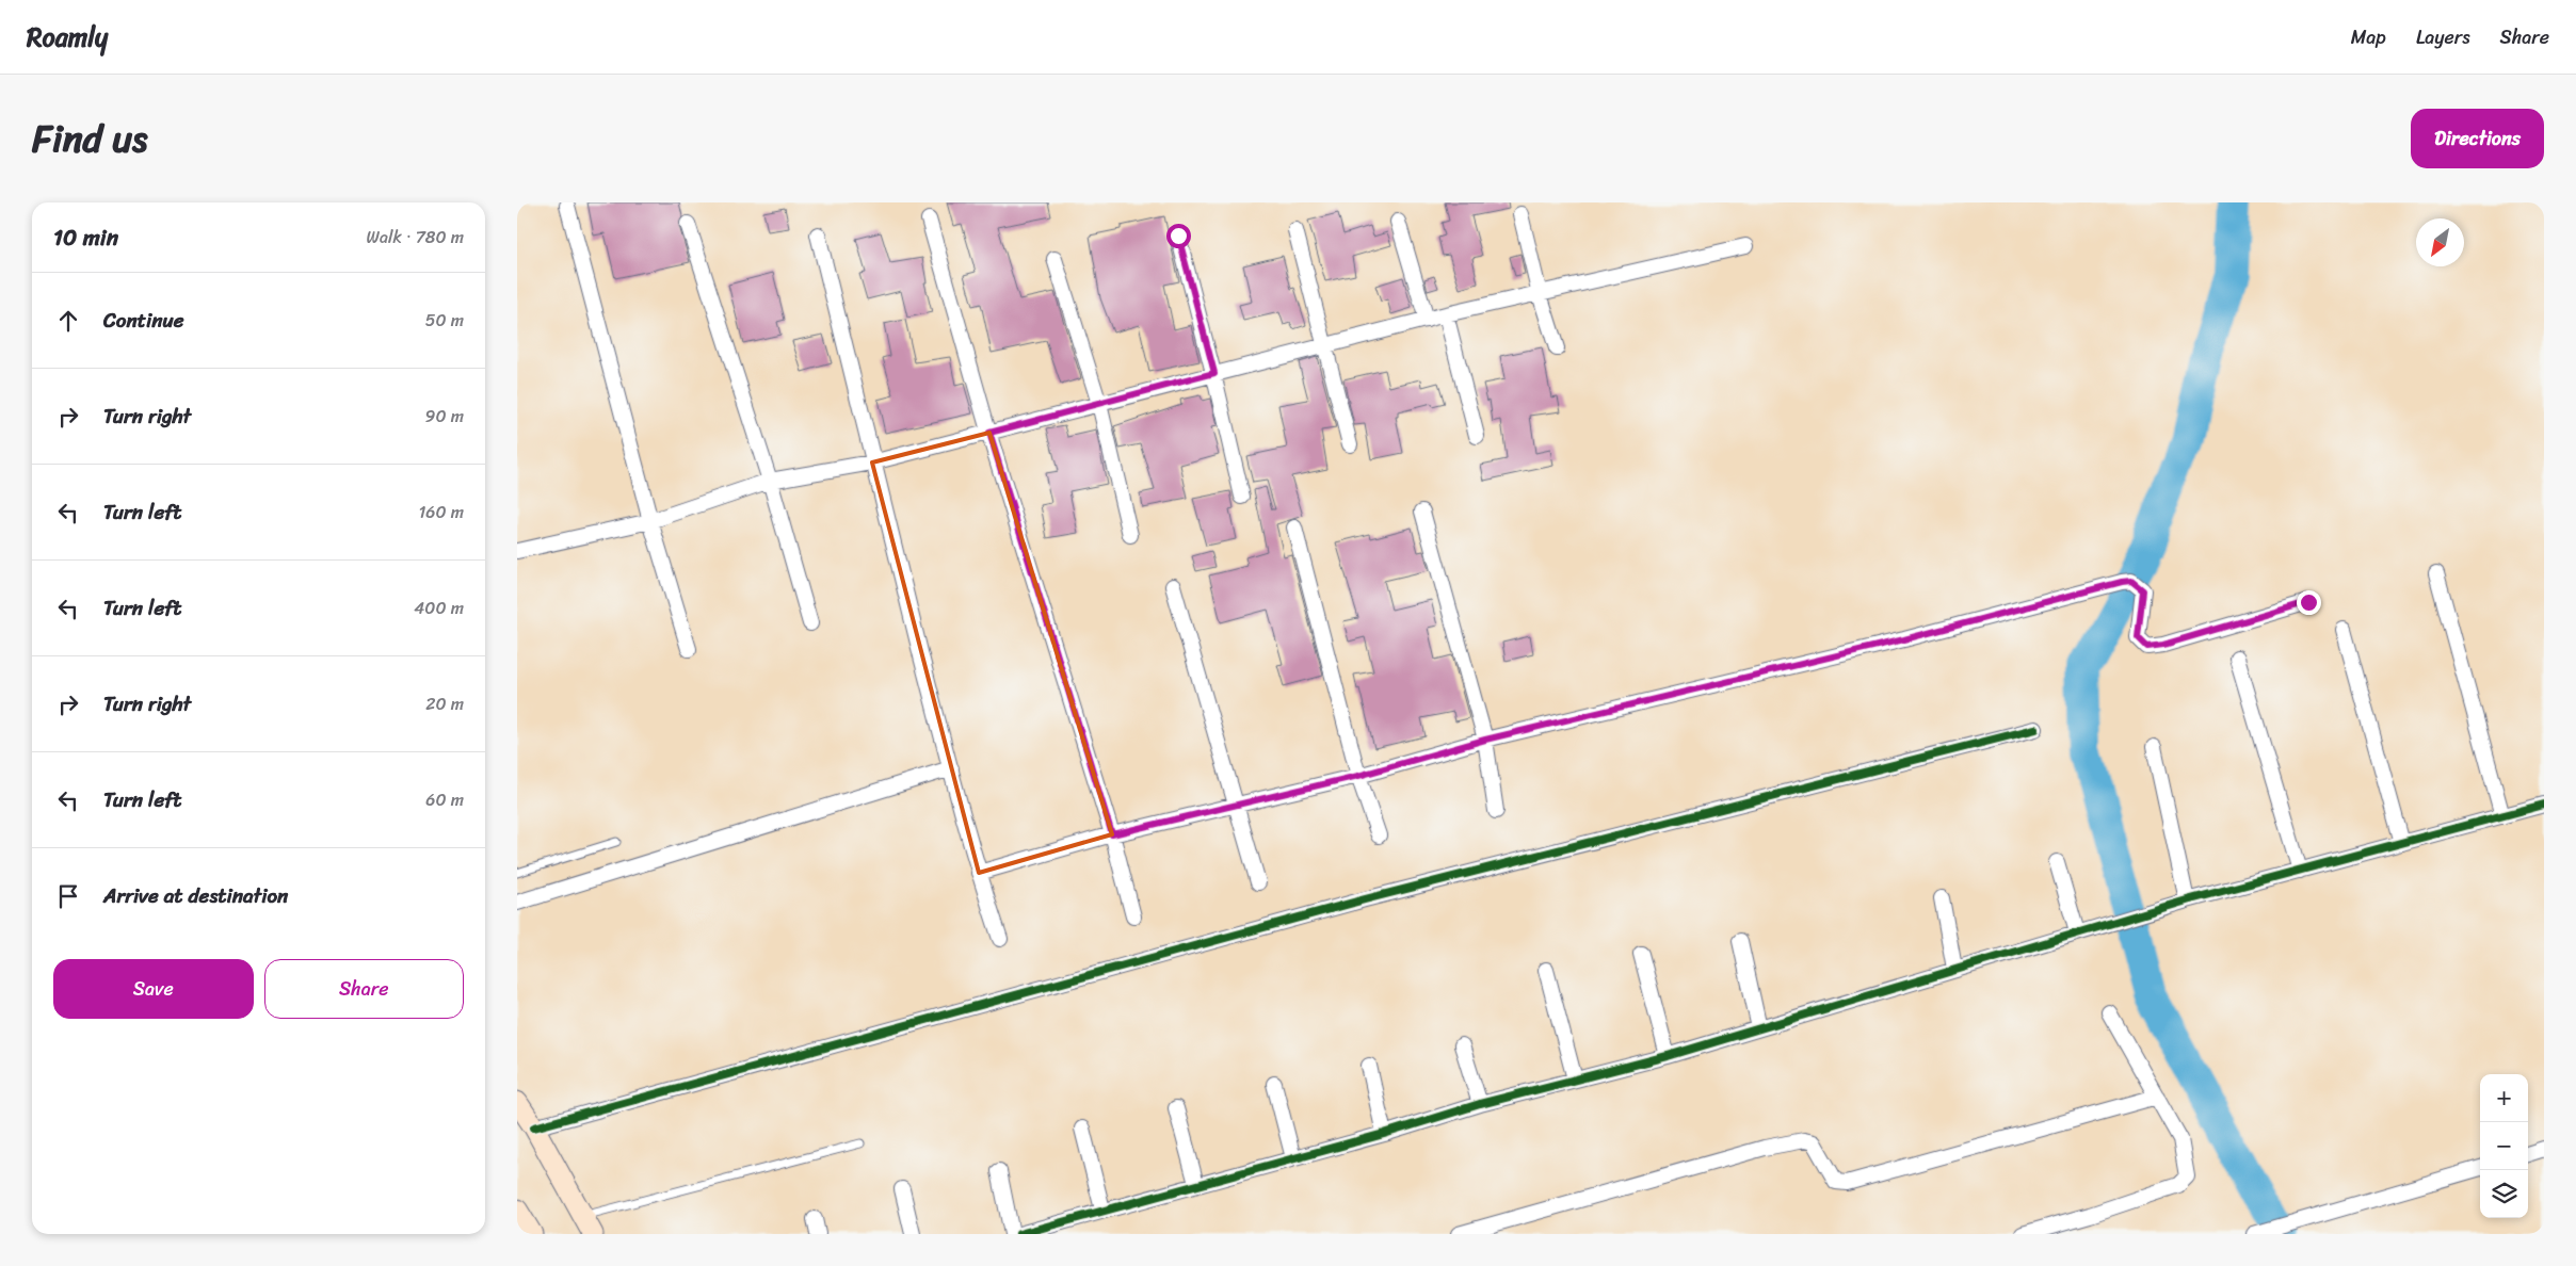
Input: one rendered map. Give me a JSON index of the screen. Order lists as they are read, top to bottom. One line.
{"north":"bottom left","page":{"header":"Roamly","nav":["Map","Layers","Share"],"title":"Find us","buttons":["Directions",["Save","Share"]],"heading":["10 min","Walk · 780 m"],"list":[["Continue","50 m"],["Turn right","90 m"],["Turn left","160 m"],["Turn left","400 m"],["Turn right","20 m"],["Turn left","60 m"],"Arrive at destination"],"map_buttons":["+","−"]}}
